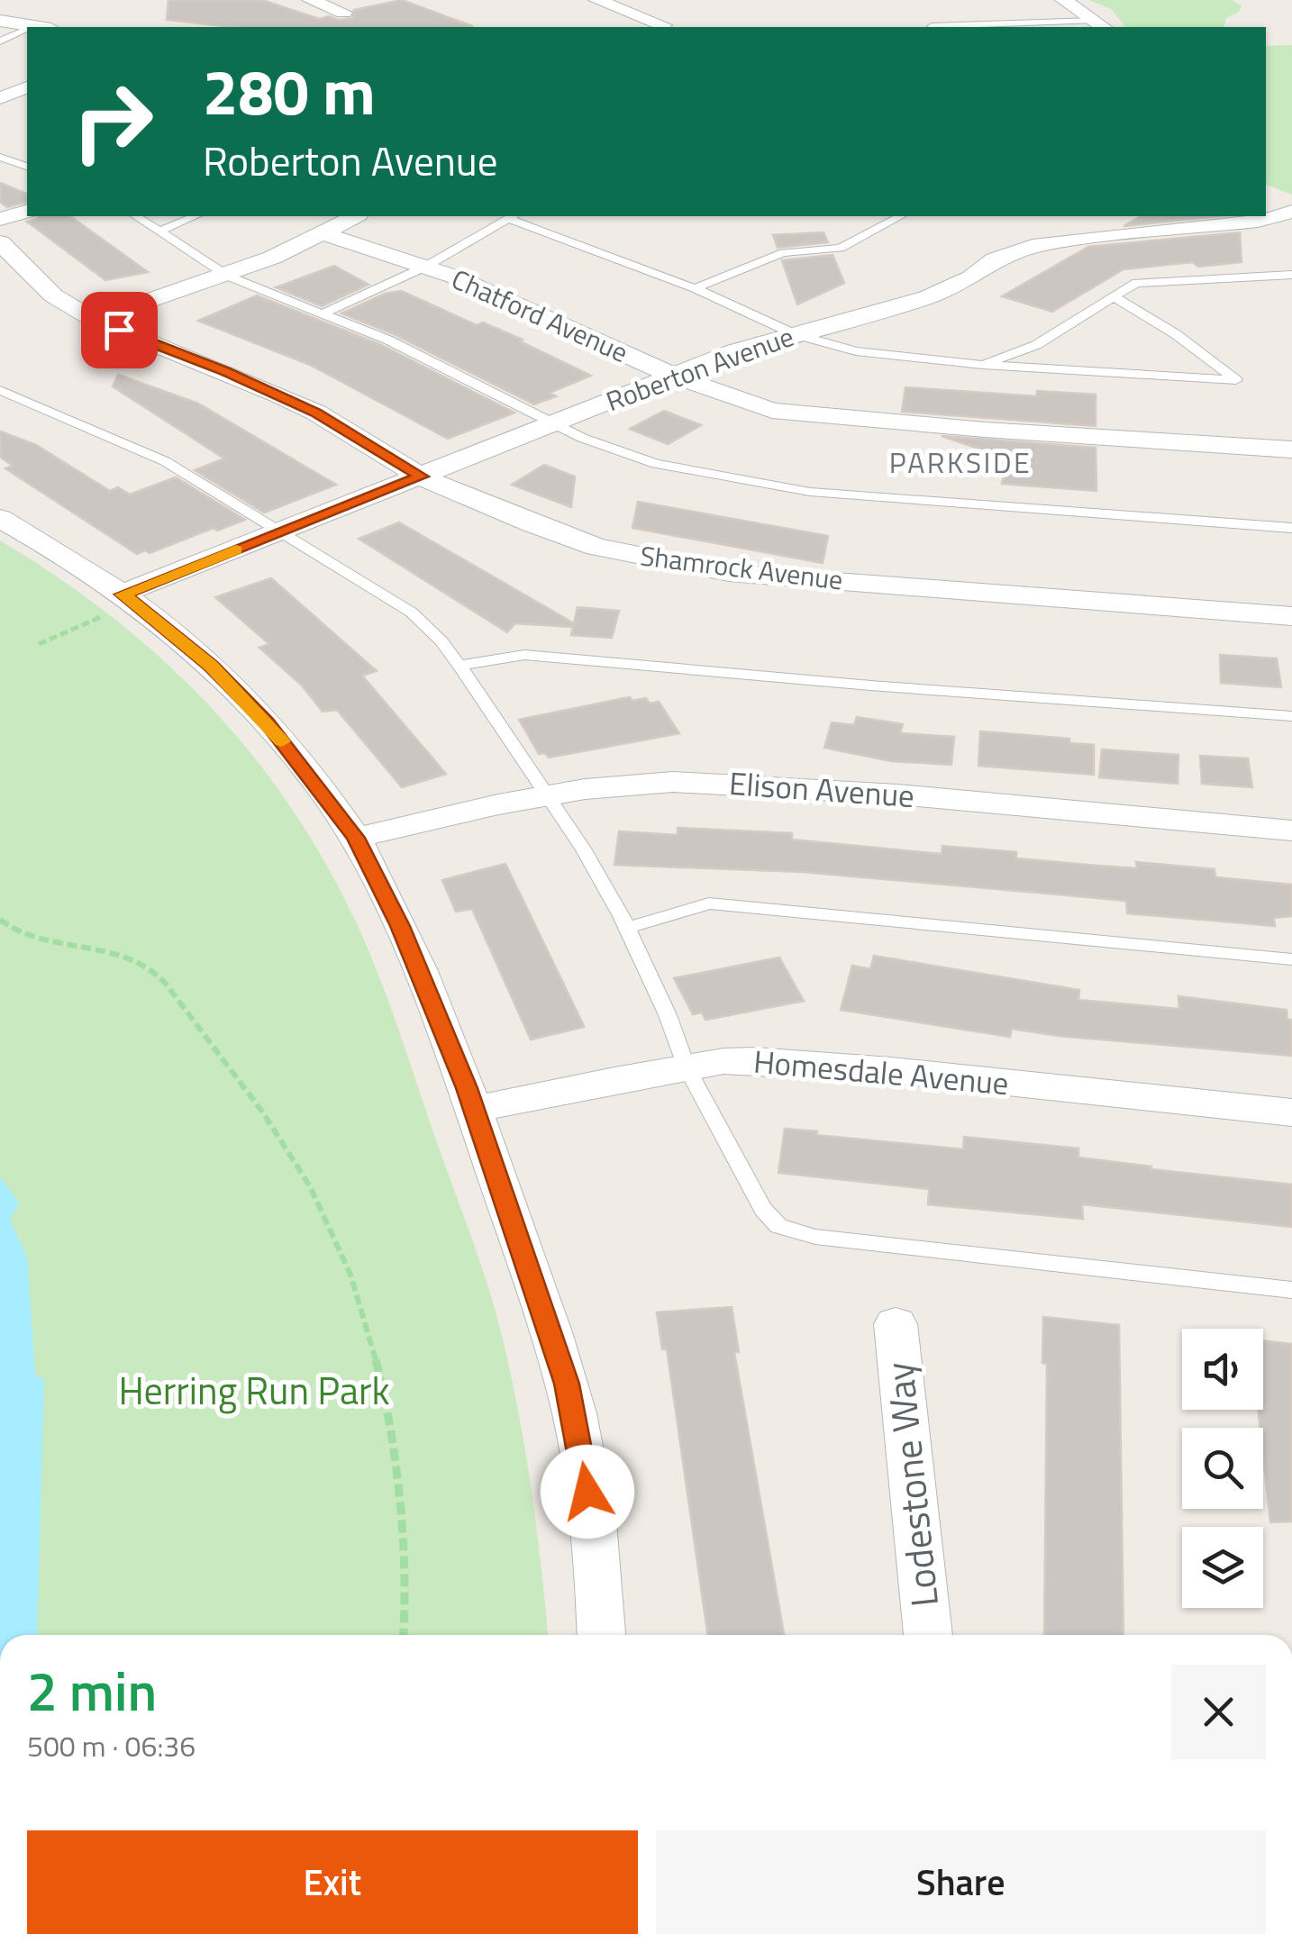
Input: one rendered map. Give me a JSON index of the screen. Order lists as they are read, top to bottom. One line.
{"streets":{"street":["Chatford Avenue","Roberton Avenue","Shamrock Avenue","Elison Avenue","Homesdale Avenue","Lodestone Way"]},"crossings":[["Chatford Avenue","Roberton Avenue"],["Roberton Avenue","Shamrock Avenue"]],"districts":["PARKSIDE"],"parks":["Herring Run Park"],"page":{"turn":["280 m","Roberton Avenue"],"heading":["2 min","500 m · 06:36"],"buttons":["Exit","Share"]}}
